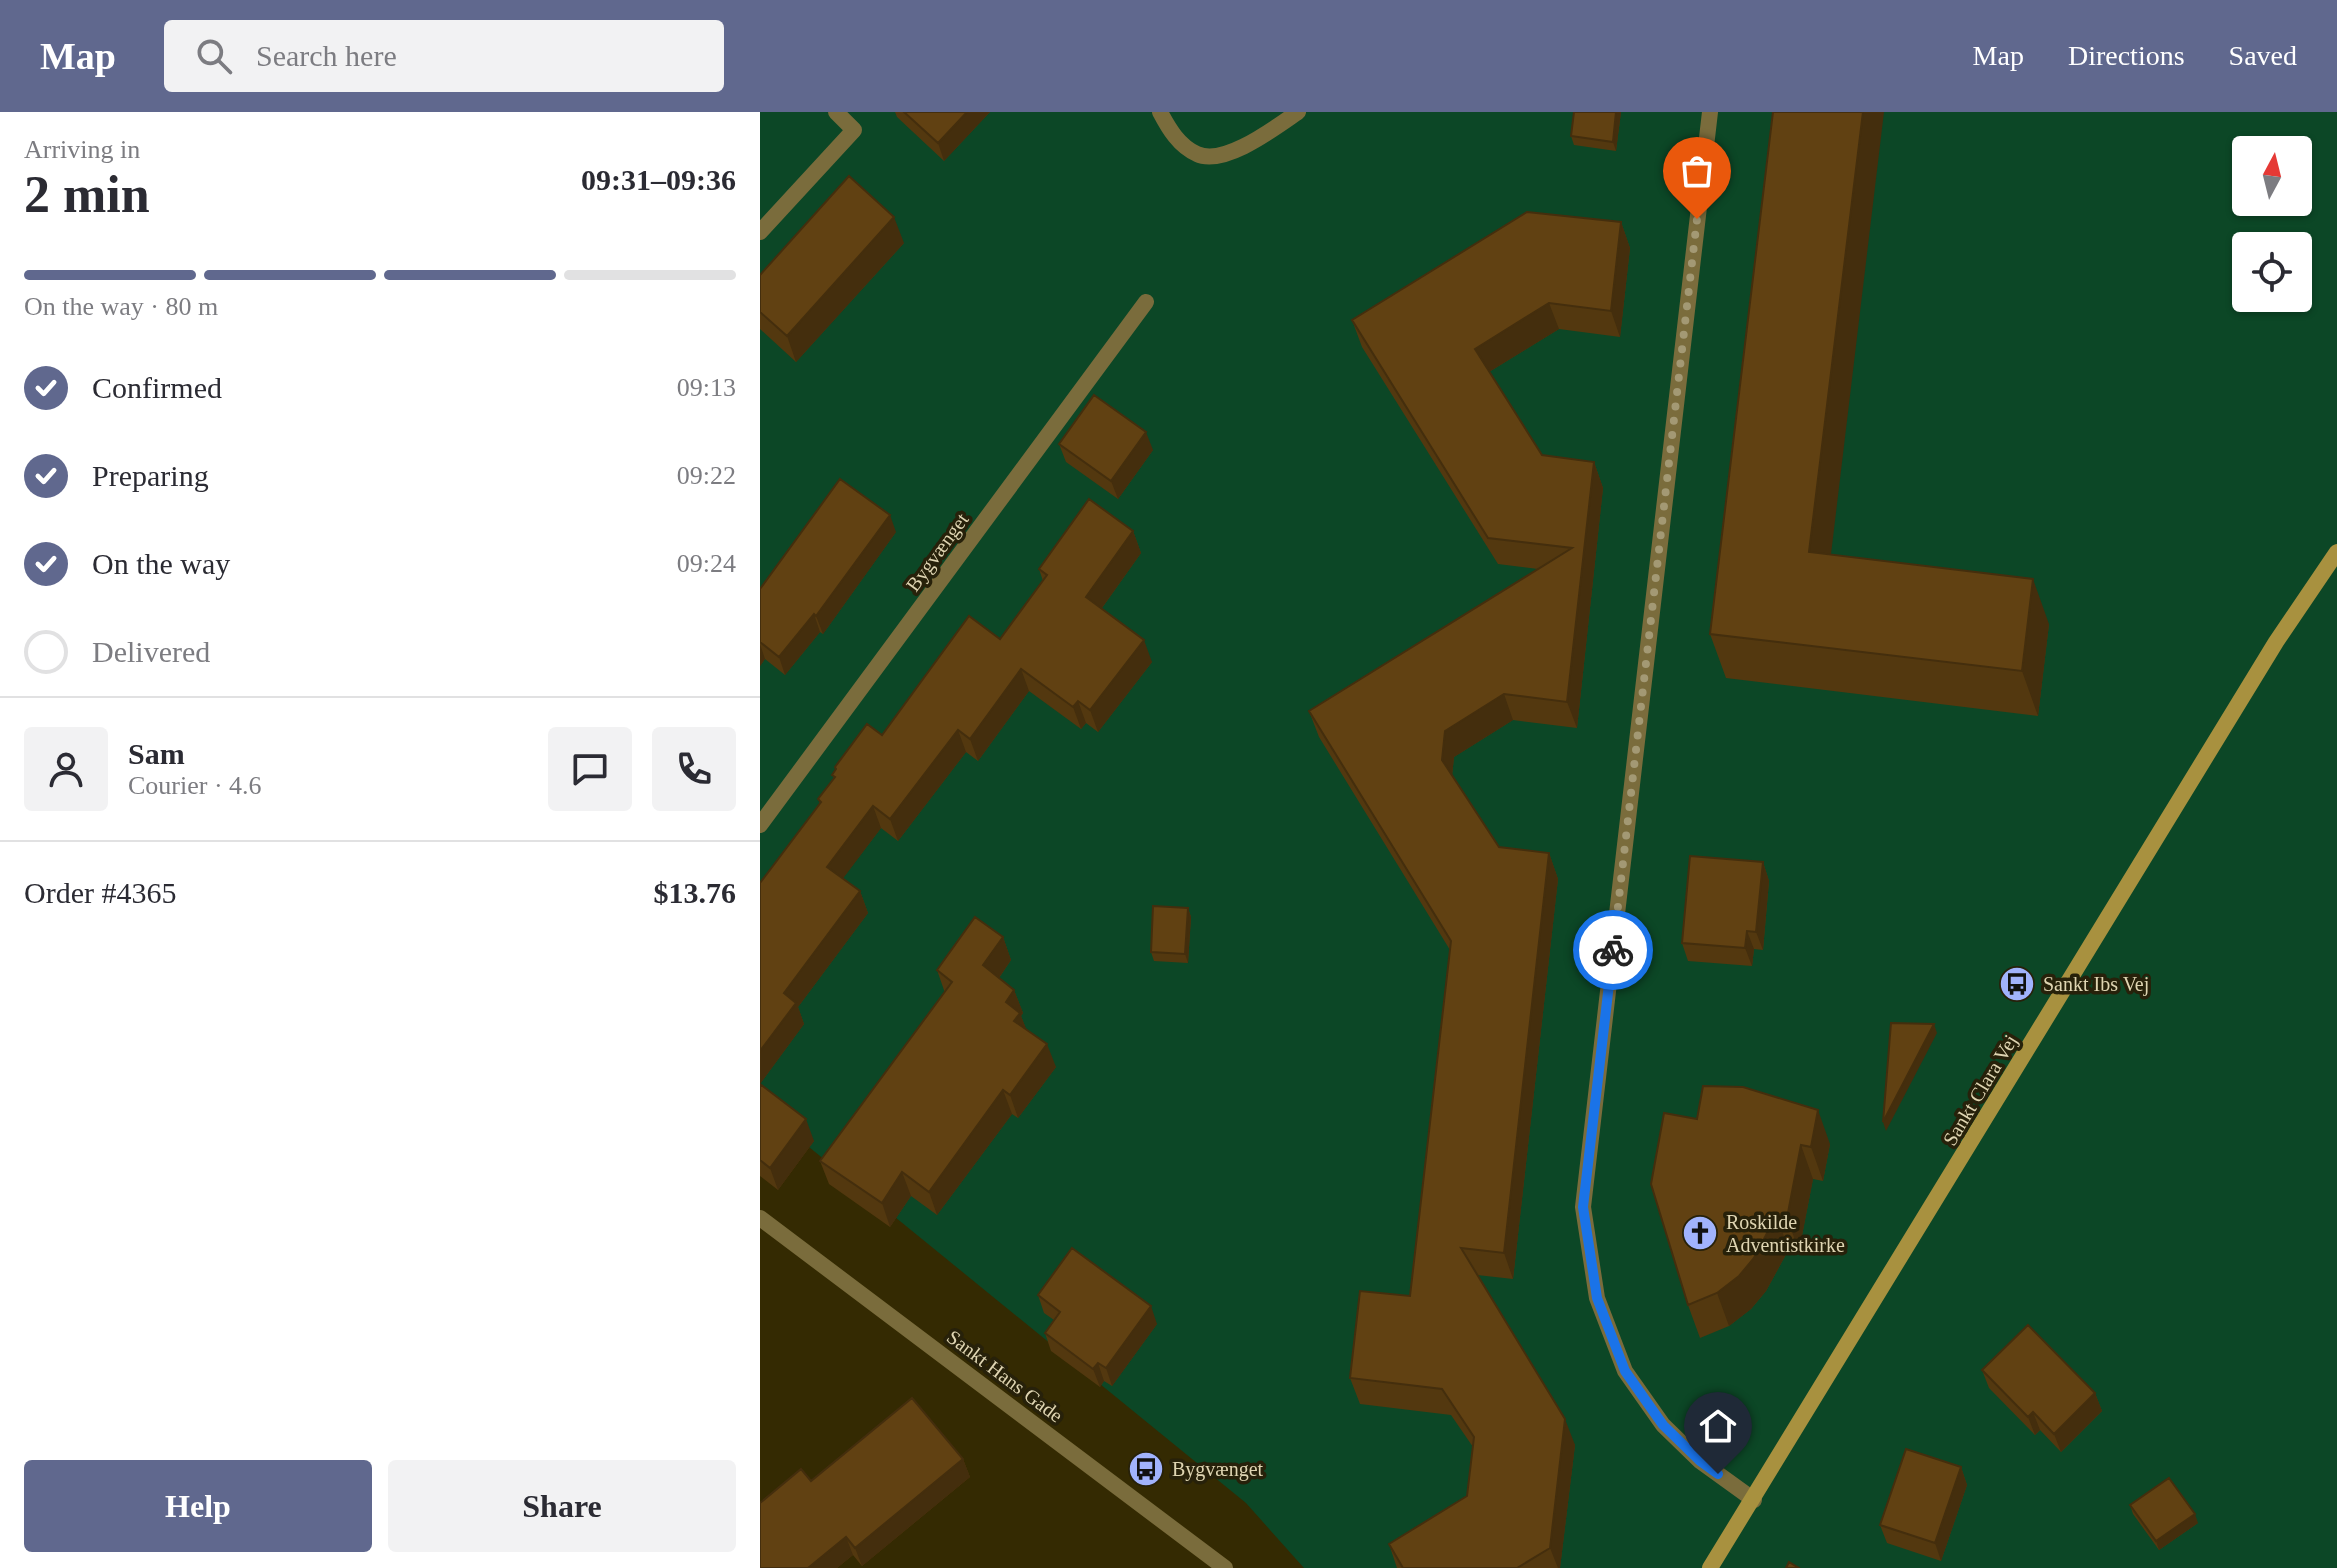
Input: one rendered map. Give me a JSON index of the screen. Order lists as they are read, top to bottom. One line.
{"streets":{"main road":["Sankt Clara Vej"],"street":["Bygvænget","Sankt Hans Gade"]},"places":{"bus stop":["Sankt Ibs Vej","Bygvænget"],"church":["Roskilde Adventistkirke"]},"north":"top","page":{"header":"Map","search":"Search here","nav":["Map","Directions","Saved"],"heading":["2 min","Arriving in","09:31–09:36"],"panel":["Sam","Courier · 4.6","Order #4365","$13.76"],"bar":"On the way · 80 m","list":[["Confirmed","09:13"],["Preparing","09:22"],["On the way","09:24"],"Delivered"],"buttons":["Help","Share"]}}
